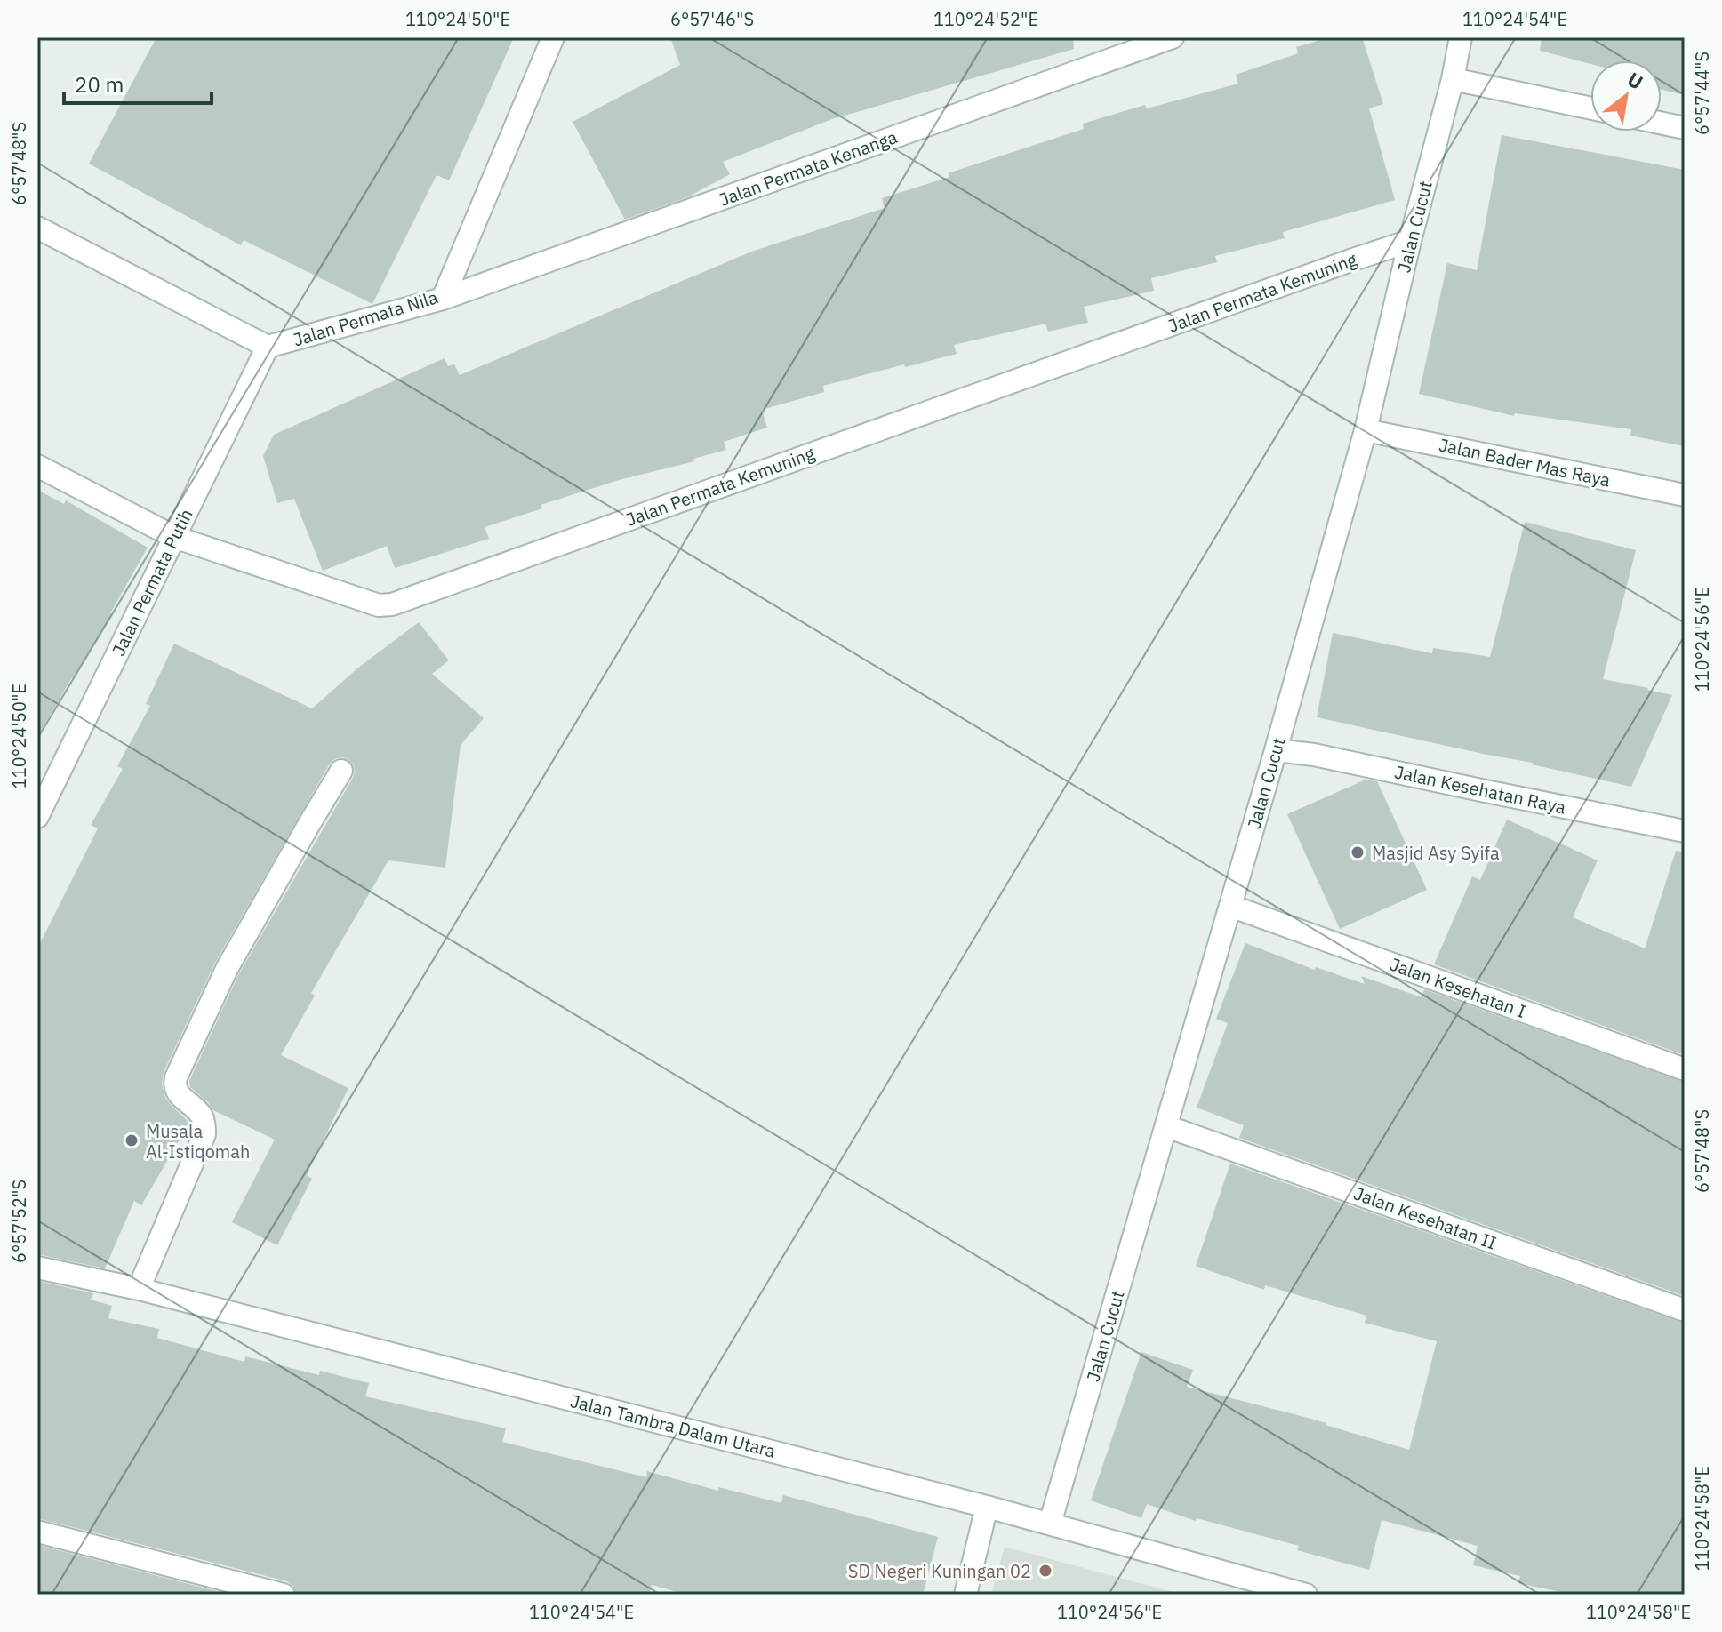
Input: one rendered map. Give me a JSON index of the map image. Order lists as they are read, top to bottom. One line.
{"streets":{"street":["Jalan Permata Kenanga","Jalan Cucut","Jalan Permata Kemuning","Jalan Permata Nila","Jalan Bader Mas Raya","Jalan Permata Putih","Jalan Kesehatan Raya","Jalan Kesehatan I","Jalan Kesehatan II","Jalan Tambra Dalam Utara"]},"crossings":[["Jalan Permata Kenanga","Jalan Permata Nila"],["Jalan Cucut","Jalan Permata Kemuning"],["Jalan Cucut","Jalan Bader Mas Raya"],["Jalan Cucut","Jalan Kesehatan Raya"],["Jalan Cucut","Jalan Kesehatan I"],["Jalan Cucut","Jalan Kesehatan II"],["Jalan Cucut","Jalan Tambra Dalam Utara"],["Jalan Permata Kemuning","Jalan Permata Putih"],["Jalan Permata Nila","Jalan Permata Putih"]],"places":["Masjid Asy Syifa","Musala Al-Istiqomah","SD Negeri Kuningan 02"],"scale_bar":"20 m","north":"top right","coordinates":["110°24'50\"E","6°57'46\"S","110°24'52\"E","110°24'54\"E","6°57'44\"S","6°57'48\"S","110°24'56\"E","6°57'52\"S","110°24'58\"E"]}
